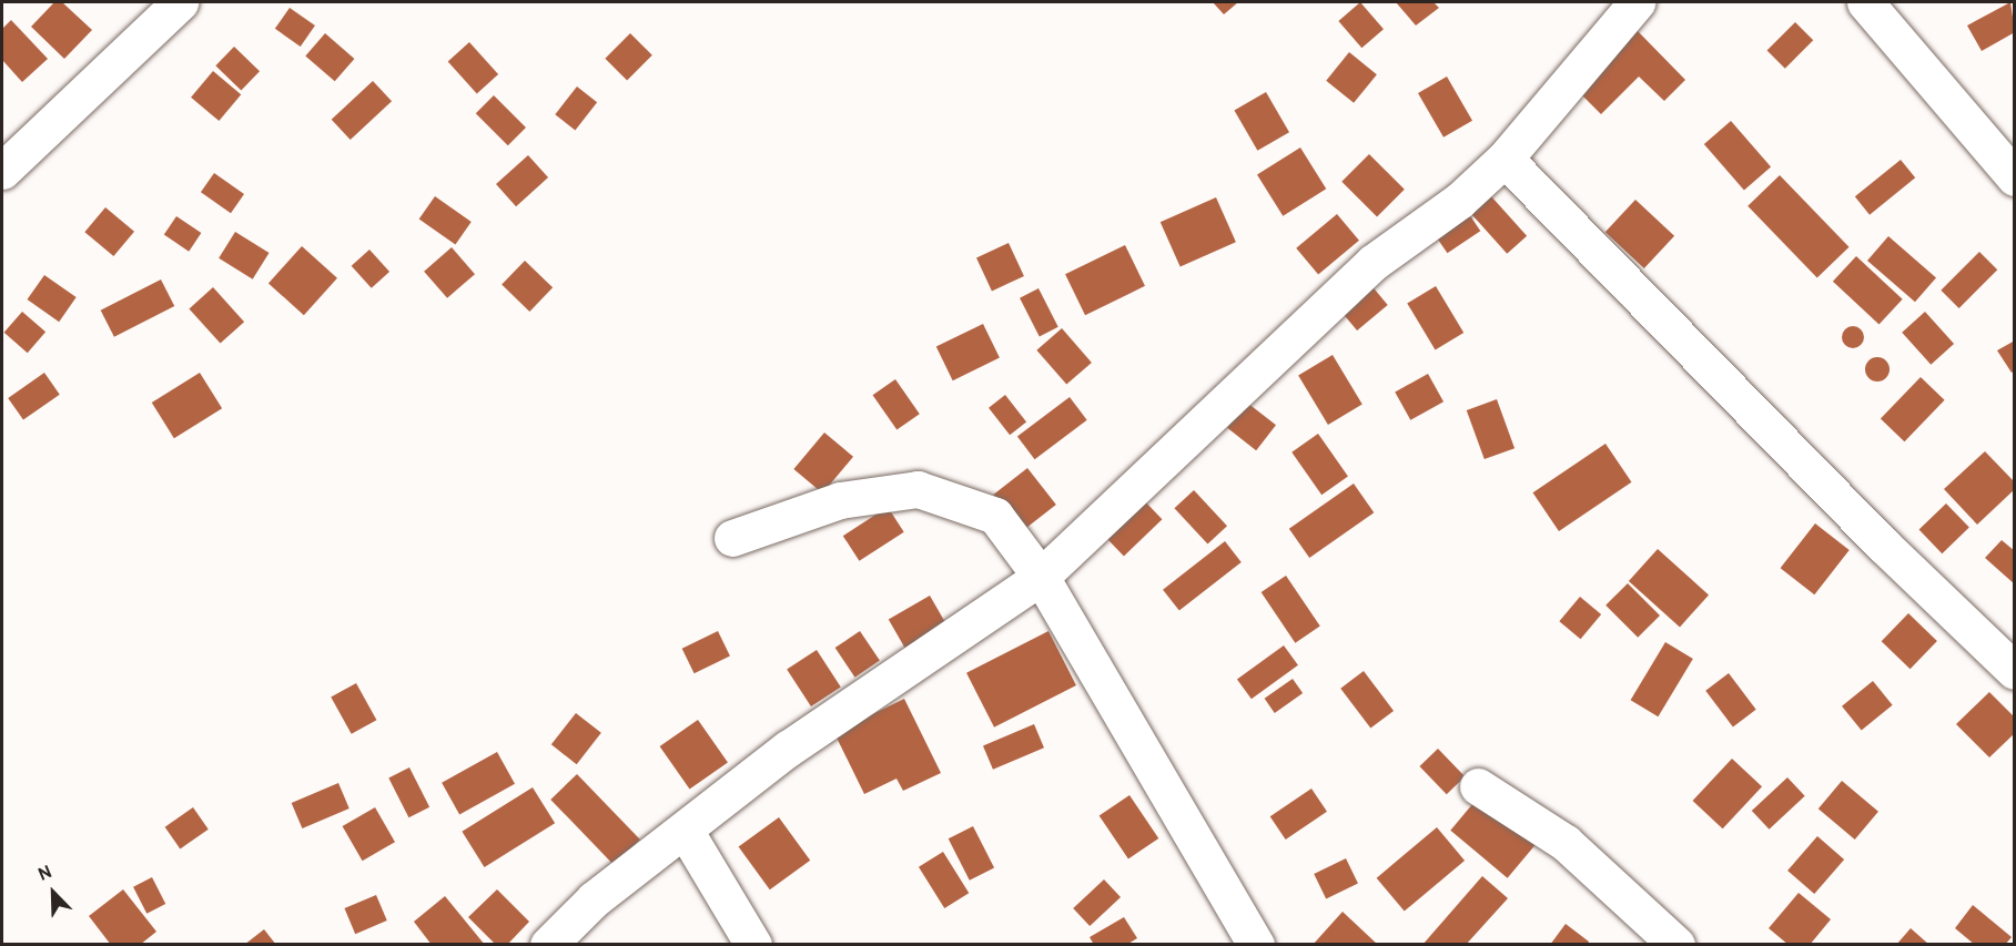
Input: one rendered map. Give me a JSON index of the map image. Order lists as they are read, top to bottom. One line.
{"north":"top left"}
